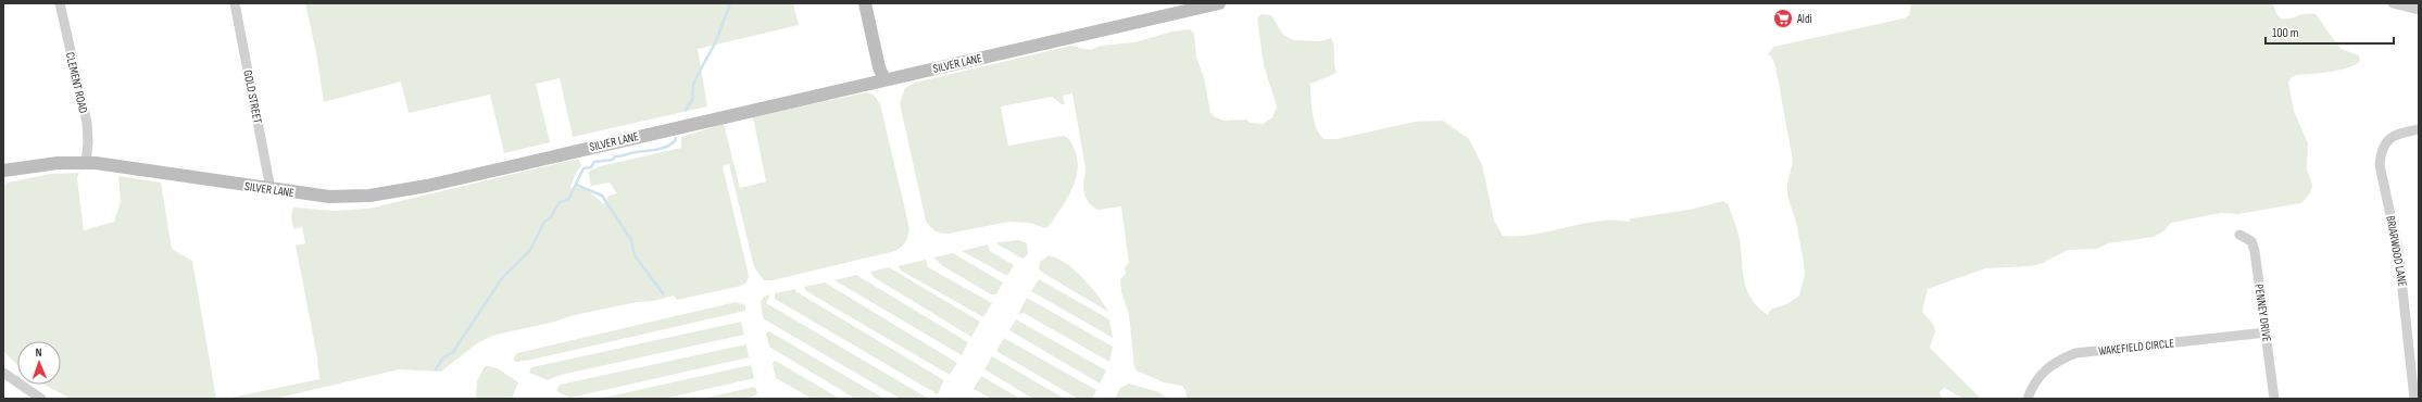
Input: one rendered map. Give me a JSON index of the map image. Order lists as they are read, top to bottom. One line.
{"streets":{"main road":["SILVER LANE"],"street":["CLEMENT ROAD","GOLD STREET","BRIARWOOD LANE","PENNEY DRIVE","WAKEFIELD CIRCLE"]},"crossings":[["SILVER LANE","CLEMENT ROAD"],["SILVER LANE","GOLD STREET"],["PENNEY DRIVE","WAKEFIELD CIRCLE"]],"places":{"supermarket":["Aldi"]},"scale_bar":"100 m","north":"top"}
